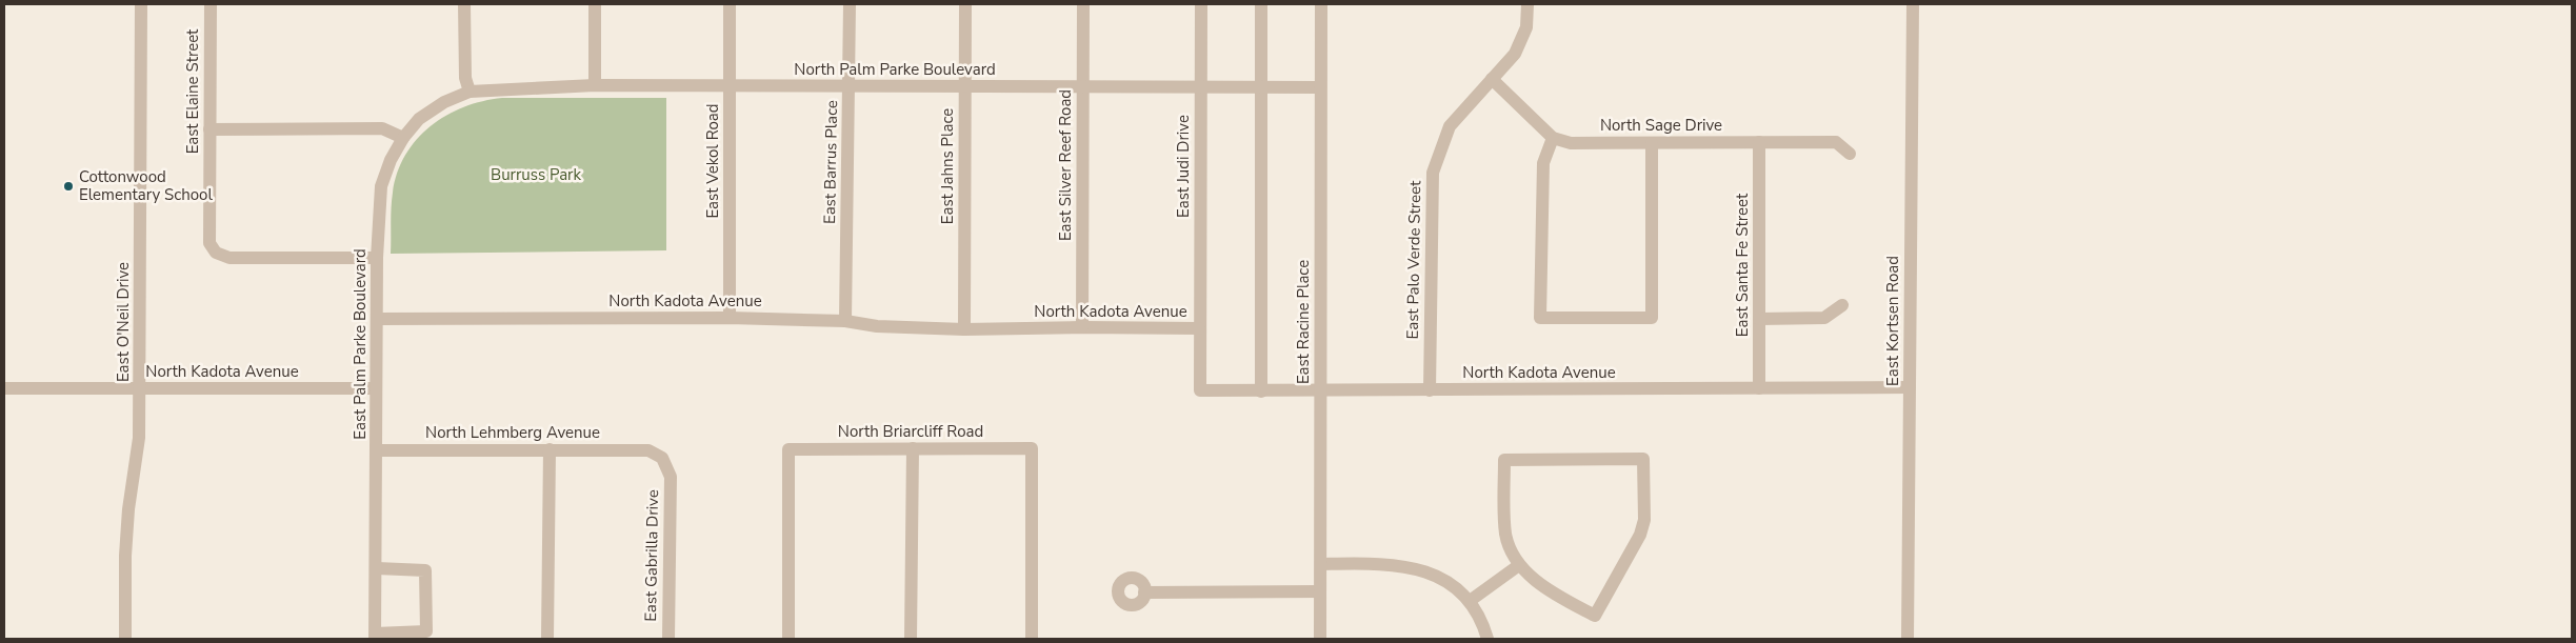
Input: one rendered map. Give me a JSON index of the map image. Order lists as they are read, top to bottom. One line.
{"streets":{"street":["North Palm Parke Boulevard","East Elaine Street","North Sage Drive","East Vekol Road","East Barrus Place","East Silver Reef Road","East Jahns Place","East Judi Drive","East Palo Verde Street","East Santa Fe Street","North Kadota Avenue","East Kortsen Road","East O'Neil Drive","East Racine Place","East Palm Parke Boulevard","North Briarcliff Road","North Lehmberg Avenue","East Gabrilla Drive"]},"crossings":[["North Palm Parke Boulevard","East Vekol Road"],["North Palm Parke Boulevard","East Barrus Place"],["North Palm Parke Boulevard","East Silver Reef Road"],["North Palm Parke Boulevard","East Jahns Place"],["North Palm Parke Boulevard","East Judi Drive"],["North Palm Parke Boulevard","East Racine Place"],["North Palm Parke Boulevard","East Palm Parke Boulevard"],["East Elaine Street","East Palm Parke Boulevard"],["North Sage Drive","East Palo Verde Street"],["North Sage Drive","East Santa Fe Street"],["East Vekol Road","North Kadota Avenue"],["East Barrus Place","North Kadota Avenue"],["East Silver Reef Road","North Kadota Avenue"],["East Jahns Place","North Kadota Avenue"],["East Judi Drive","North Kadota Avenue"],["East Palo Verde Street","North Kadota Avenue"],["East Santa Fe Street","North Kadota Avenue"],["North Kadota Avenue","East Kortsen Road"],["North Kadota Avenue","East O'Neil Drive"],["North Kadota Avenue","East Racine Place"],["North Kadota Avenue","East Palm Parke Boulevard"],["East Palm Parke Boulevard","North Lehmberg Avenue"],["North Lehmberg Avenue","East Gabrilla Drive"]],"parks":["Burruss Park"],"places":["Cottonwood Elementary School"]}
